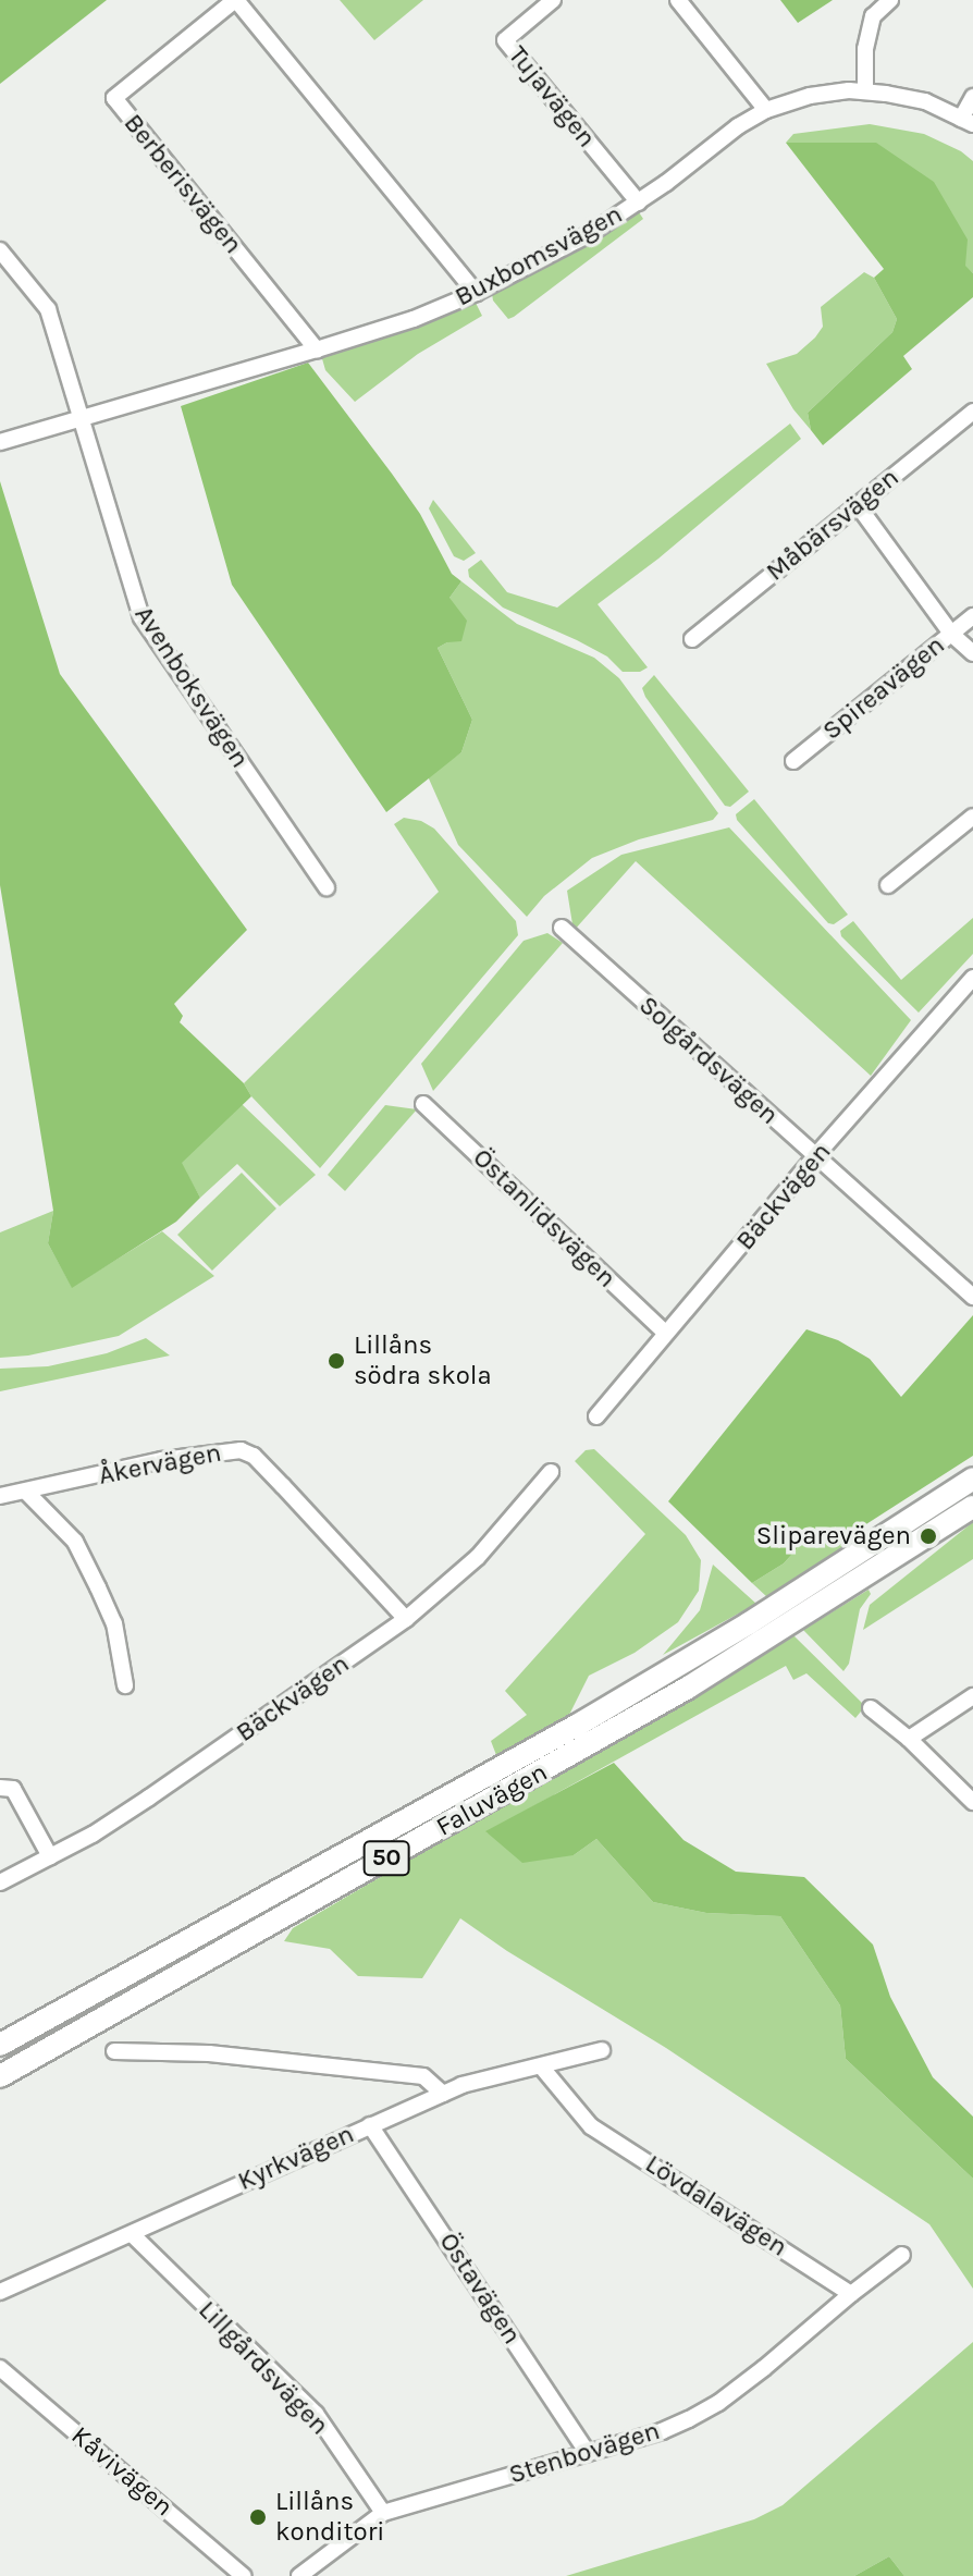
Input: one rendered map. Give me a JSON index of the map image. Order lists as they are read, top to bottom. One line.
{"streets":{"highway":["Faluvägen","50"],"street":["Tujavägen","Berberisvägen","Buxbomsvägen","Måbärsvägen","Avenboksvägen","Spireavägen","Solgårdsvägen","Bäckvägen","Östanlidsvägen","Åkervägen","Kyrkvägen","Lövdalavägen","Östavägen","Lillgårdsvägen","Stenbovägen","Kåvivägen"]},"crossings":[["Tujavägen","Buxbomsvägen"],["Berberisvägen","Buxbomsvägen"],["Buxbomsvägen","Avenboksvägen"],["Solgårdsvägen","Bäckvägen"],["Bäckvägen","Östanlidsvägen"],["Bäckvägen","Åkervägen"],["Kyrkvägen","Lövdalavägen"],["Kyrkvägen","Östavägen"],["Kyrkvägen","Lillgårdsvägen"],["Lövdalavägen","Stenbovägen"],["Östavägen","Stenbovägen"],["Lillgårdsvägen","Stenbovägen"]],"places":["Lillåns södra skola","Sliparevägen","Lillåns konditori"]}
